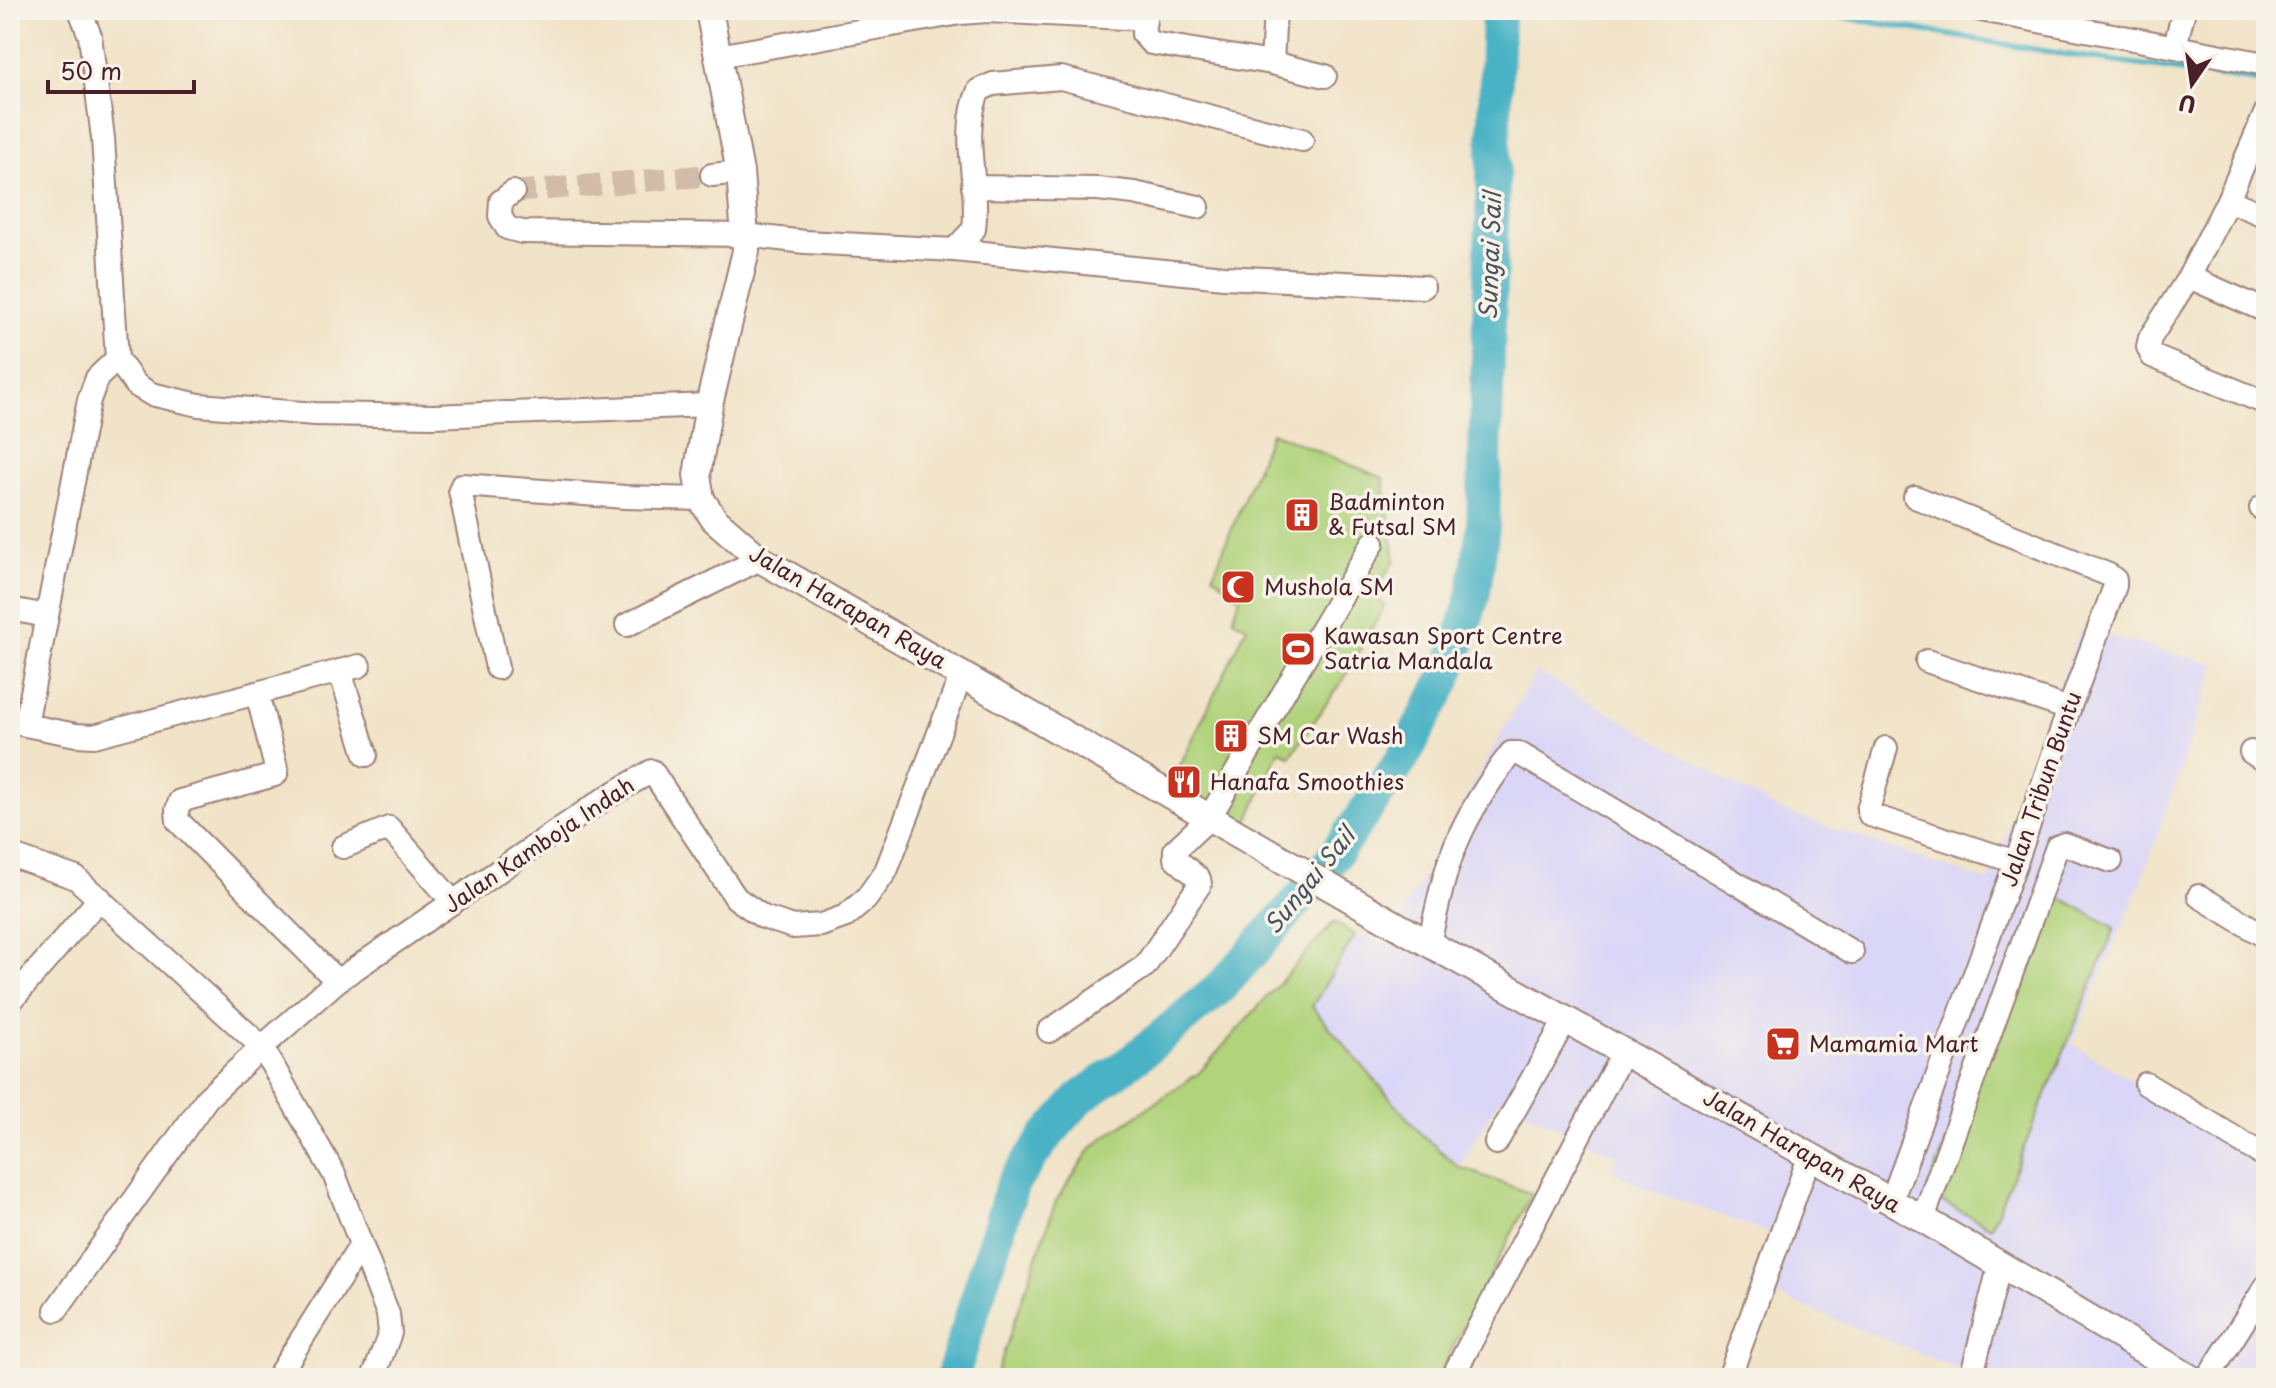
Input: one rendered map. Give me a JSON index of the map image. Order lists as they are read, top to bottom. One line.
{"streets":{"main road":["Jalan Harapan Raya"],"street":["Jalan Tribun Buntu","Jalan Kamboja Indah"]},"crossings":[["Jalan Harapan Raya","Jalan Tribun Buntu"],["Jalan Harapan Raya","Jalan Kamboja Indah"]],"water":["Sungai Sail"],"places":{"building":["Badminton & Futsal SM","SM Car Wash"],"mosque":["Mushola SM"],"sports":["Kawasan Sport Centre Satria Mandala"],"restaurant":["Hanafa Smoothies"],"supermarket":["Mamamia Mart"]},"scale_bar":"50 m","north":"bottom"}
